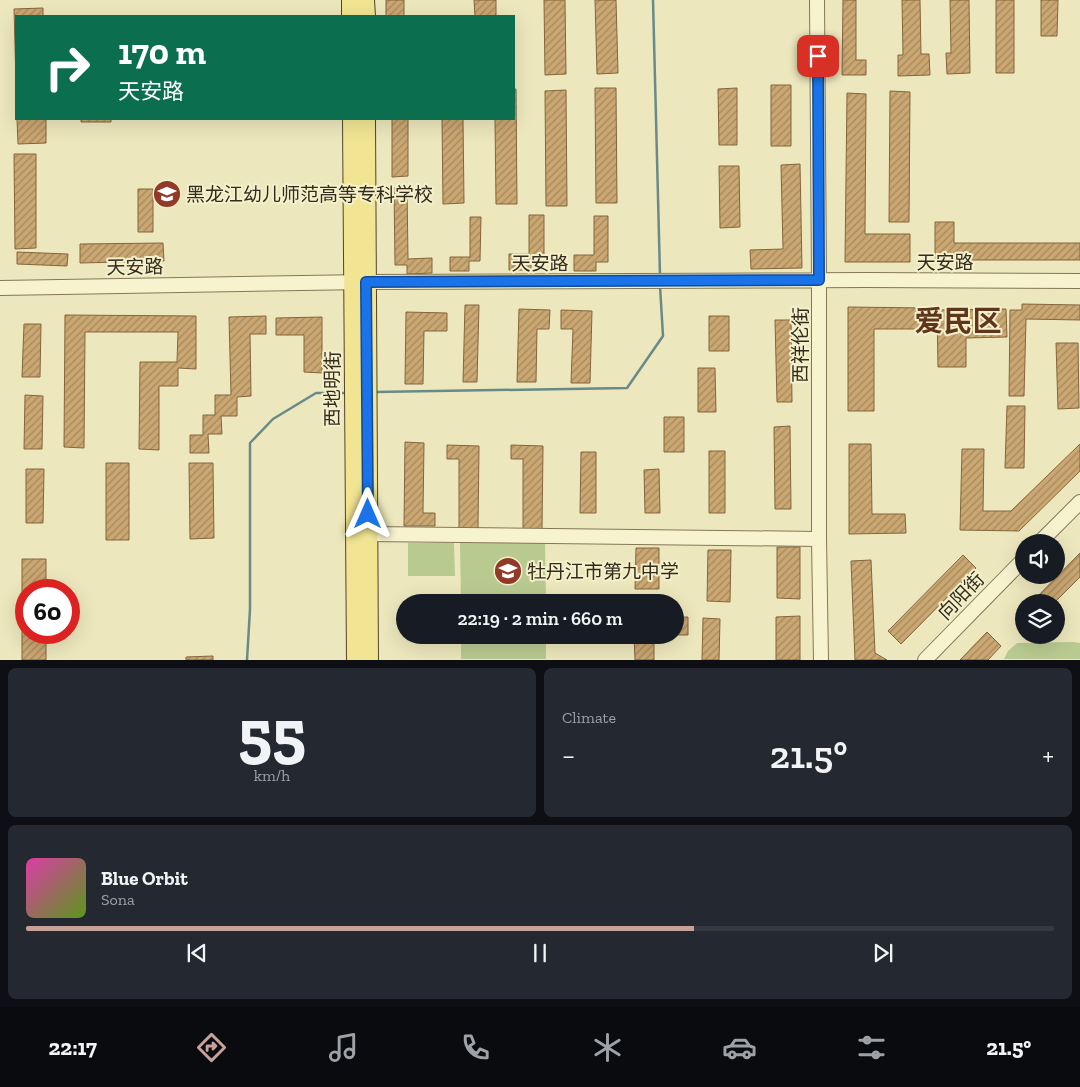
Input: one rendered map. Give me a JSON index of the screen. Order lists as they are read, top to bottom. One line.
{"streets":{"main road":["西地明街"],"street":["天安路","西祥伦街","向阳街"]},"crossings":[["天安路","西祥伦街"],["天安路","西地明街"]],"districts":["爱民区"],"places":{"school or university":["黑龙江幼儿师范高等专科学校","牡丹江市第九中学"]},"page":{"turn":["170 m","天安路"],"limit":"60","trip":"22:19 · 2 min · 660 m","tile":[["55","km/h"],"Climate"],"heat":["−","21.5°","+"],"song":["Blue Orbit","Sona"],"tabs":["22:17","21.5°"]}}
